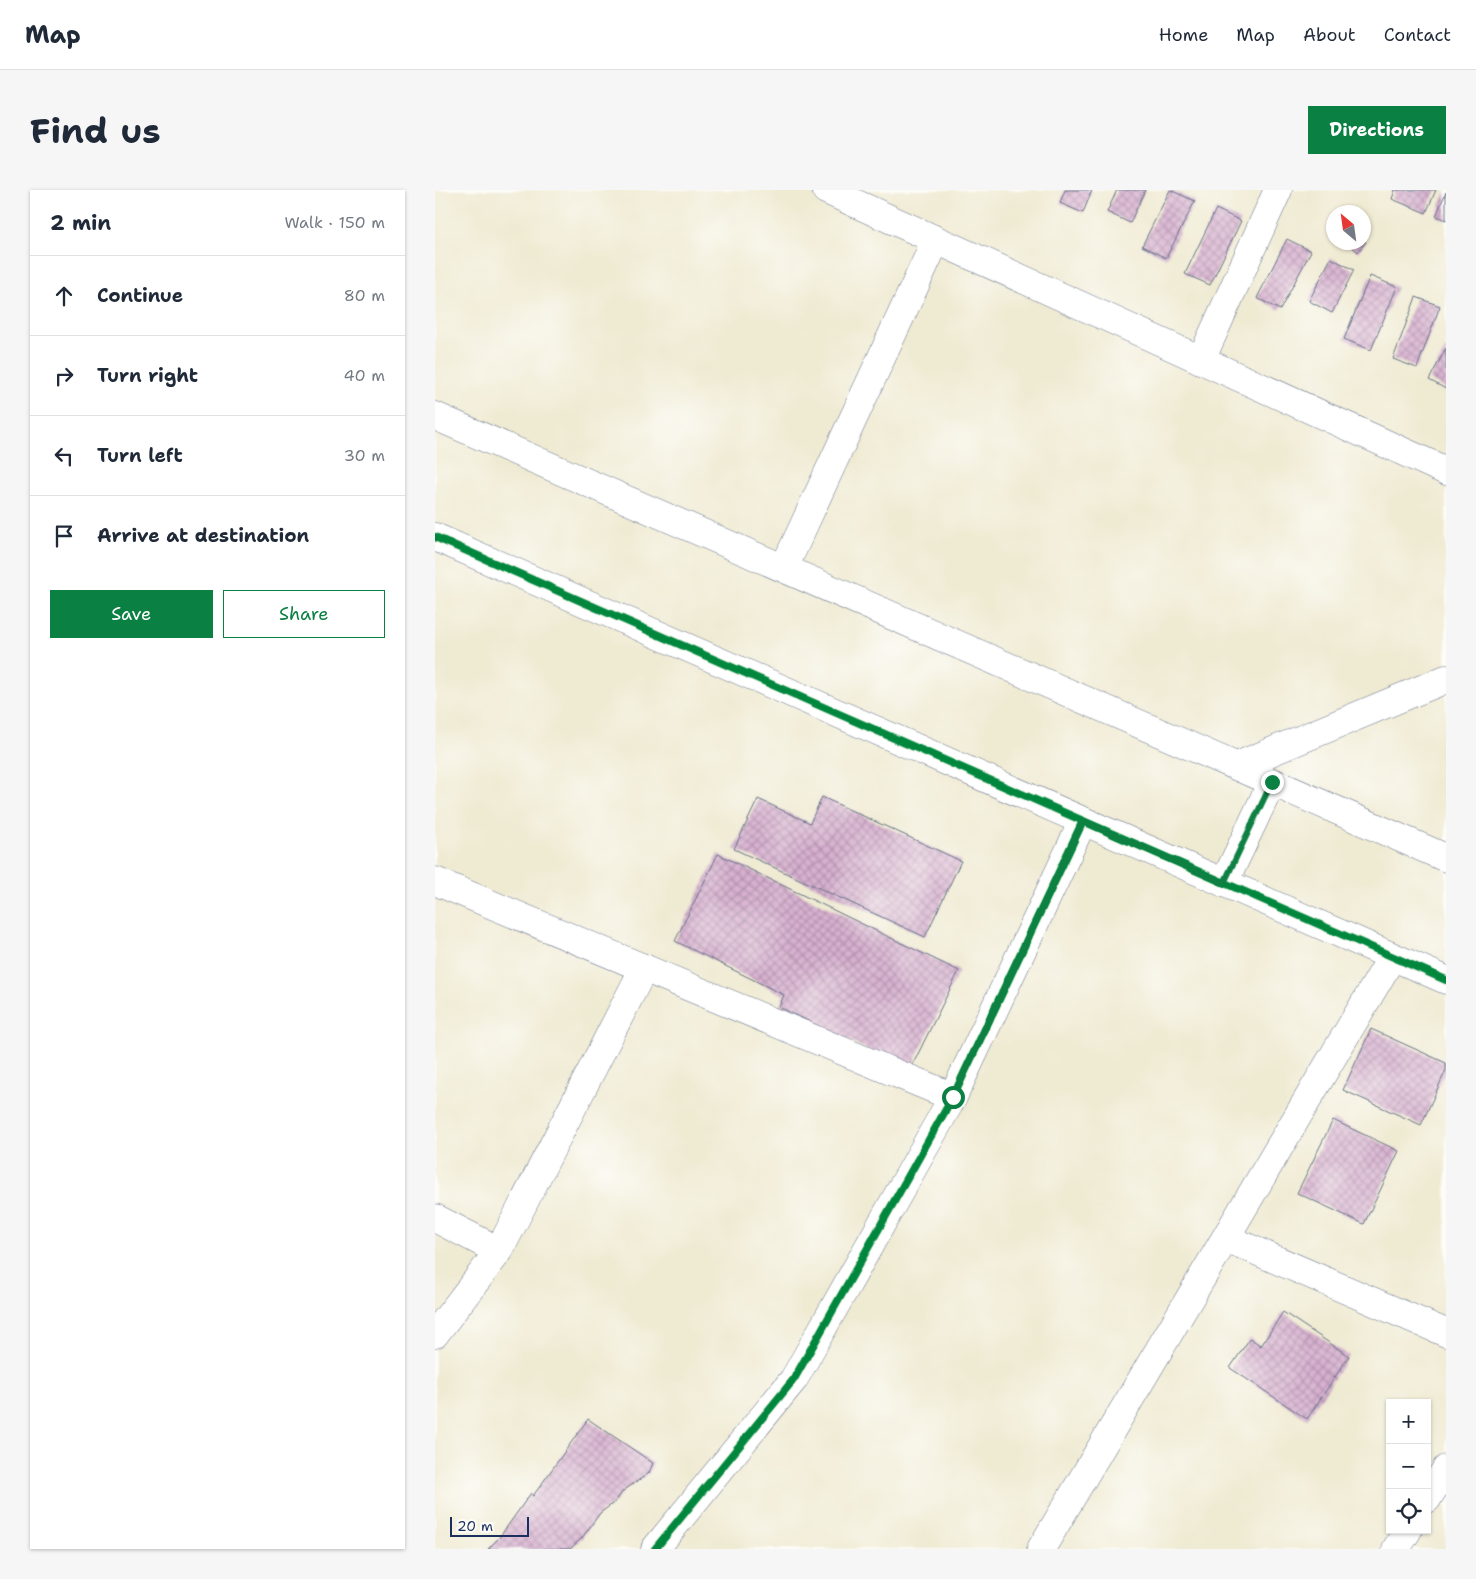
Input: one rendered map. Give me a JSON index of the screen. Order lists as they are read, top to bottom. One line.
{"scale_bar":"20 m","north":"top left","page":{"header":"Map","nav":["Home","Map","About","Contact"],"buttons":["Directions",["Save","Share"]],"title":"Find us","heading":["2 min","Walk · 150 m"],"list":[["Continue","80 m"],["Turn right","40 m"],["Turn left","30 m"],"Arrive at destination"],"map_buttons":["+","−"],"scale":"20 m"}}
